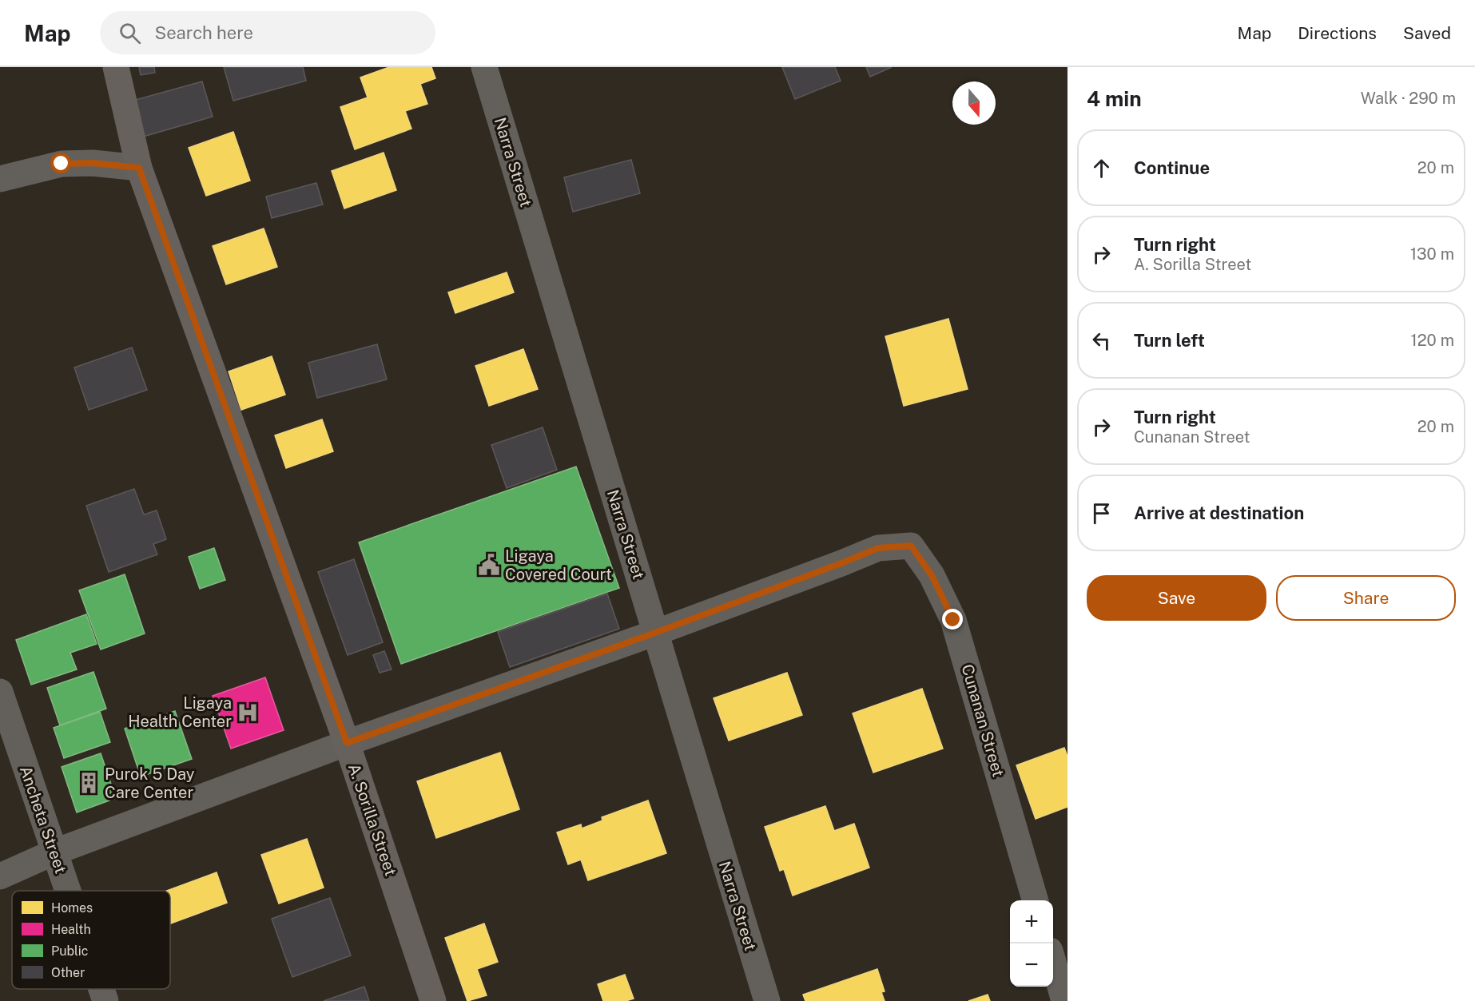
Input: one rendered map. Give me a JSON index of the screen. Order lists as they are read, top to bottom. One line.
{"streets":{"street":["Narra Street","Cunanan Street","Ancheta Street","A. Sorilla Street"]},"crossings":[["Narra Street","Cunanan Street"]],"places":{"public building":["Ligaya Covered Court"],"hospital":["Ligaya Health Center"],"building":["Purok 5 Day Care Center"]},"legend":["Homes","Health","Public","Other"],"north":"bottom","page":{"header":"Map","search":"Search here","nav":["Map","Directions","Saved"],"heading":["4 min","Walk · 290 m"],"list":[["Continue","20 m"],["Turn right","A. Sorilla Street","130 m"],["Turn left","120 m"],["Turn right","Cunanan Street","20 m"],"Arrive at destination"],"buttons":["Save","Share"],"map_buttons":["+","−"]}}
